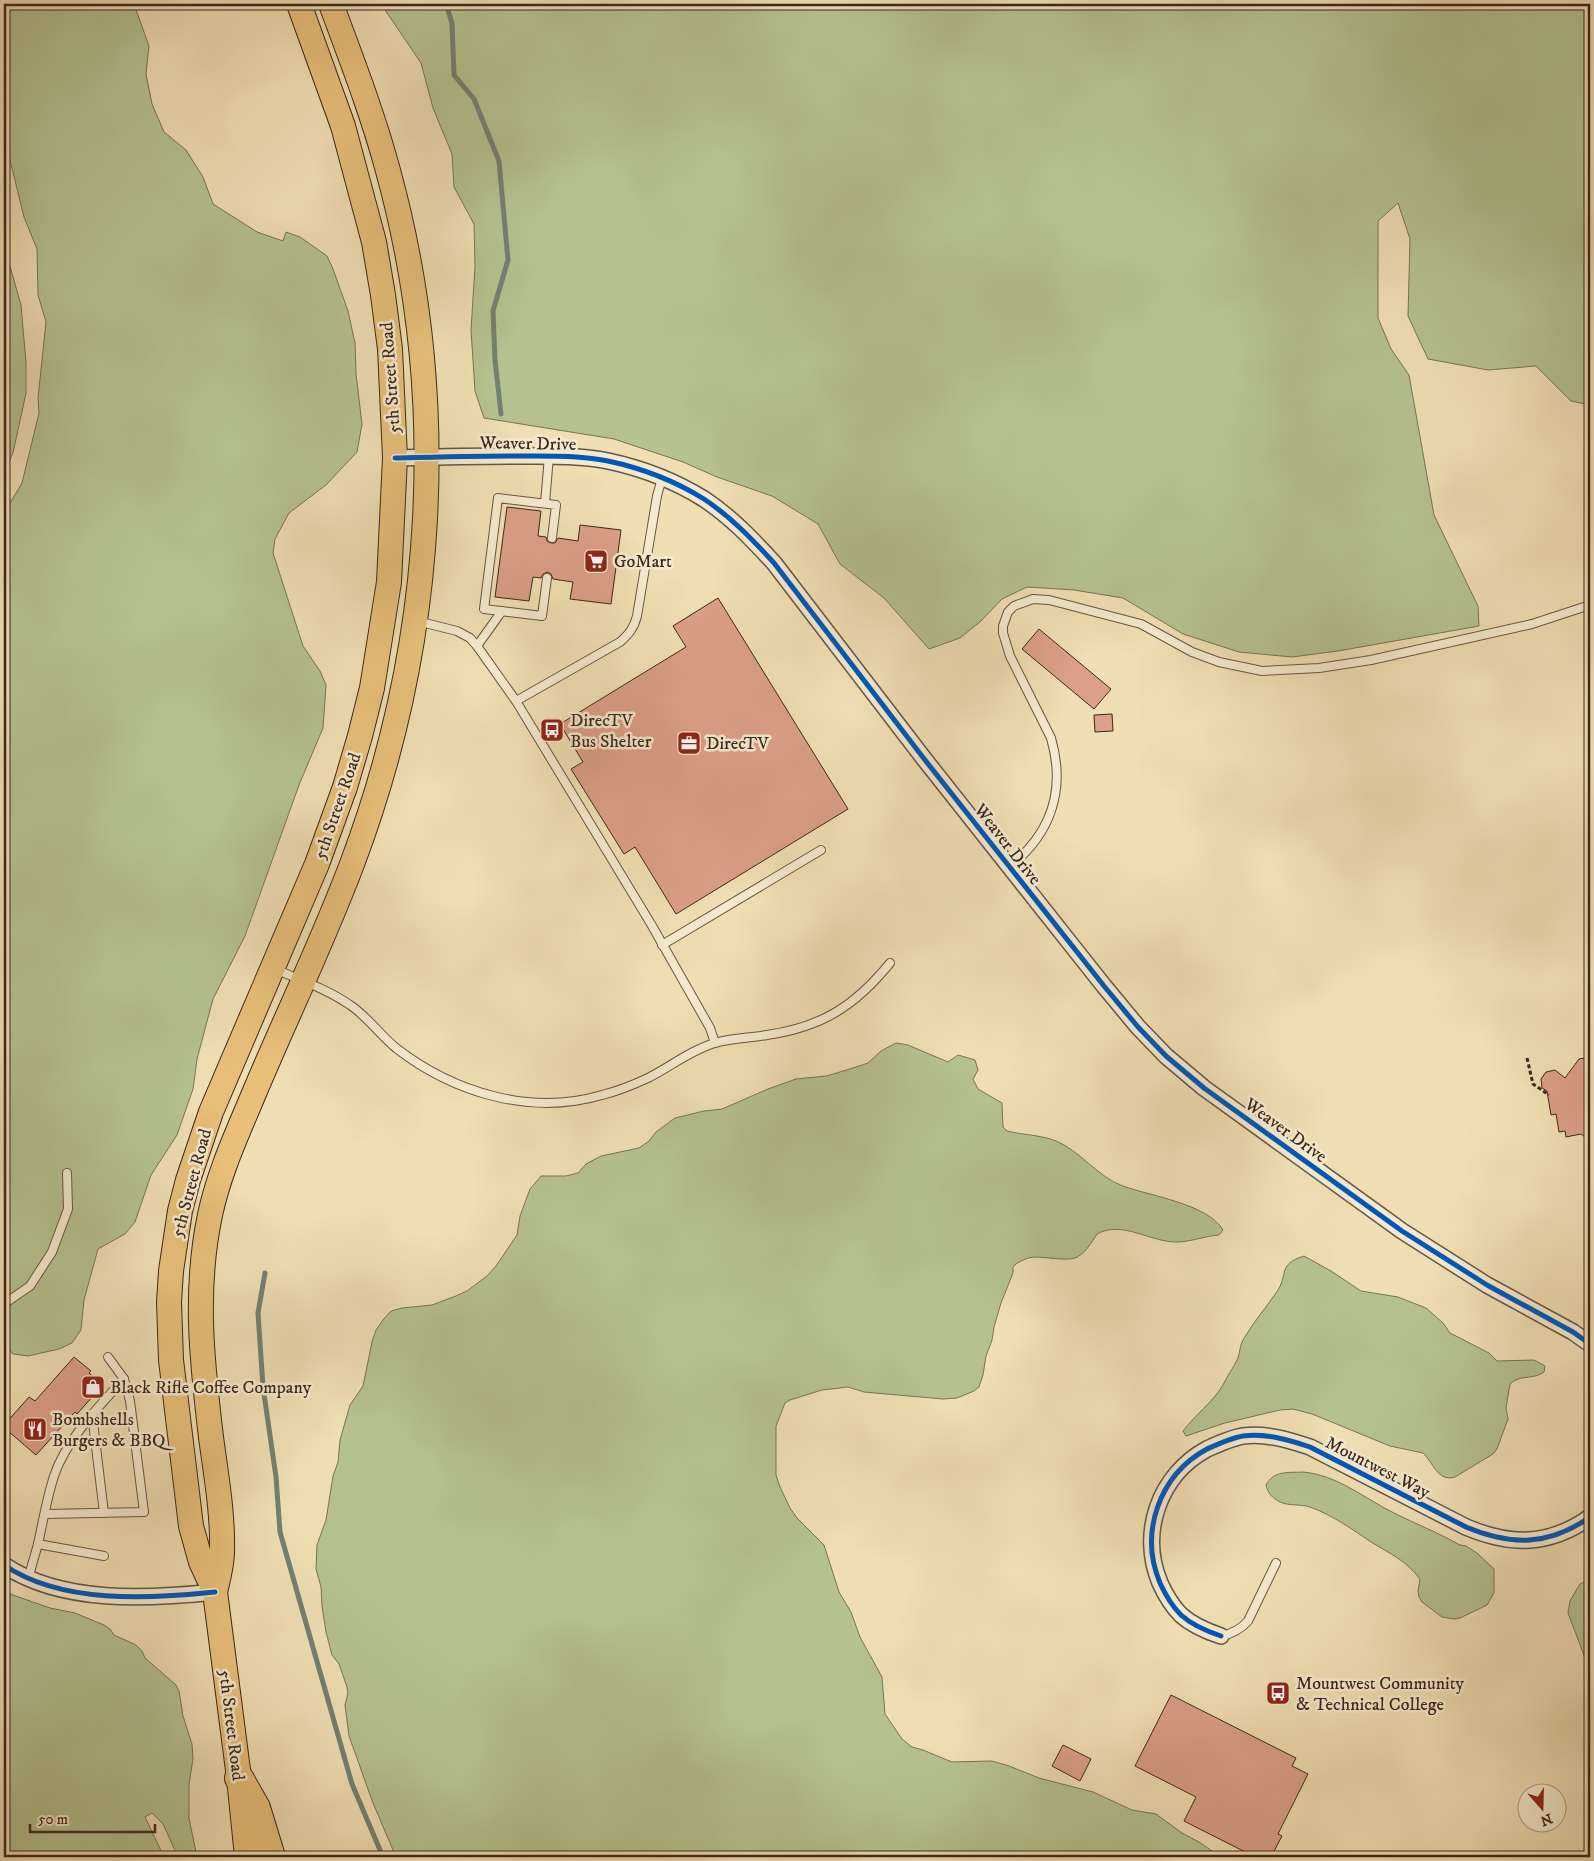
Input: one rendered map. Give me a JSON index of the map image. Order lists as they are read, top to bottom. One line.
{"streets":{"main road":["5th Street Road"],"street":["Weaver Drive","Mountwest Way"]},"crossings":[["5th Street Road","Weaver Drive"]],"places":{"supermarket":["GoMart"],"bus stop":["DirecTV Bus Shelter","Mountwest Community & Technical College"],"office":["DirecTV"],"shop":["Black Rifle Coffee Company"],"restaurant":["Bombshells Burgers & BBQ"]},"scale_bar":"50 m","north":"bottom"}
